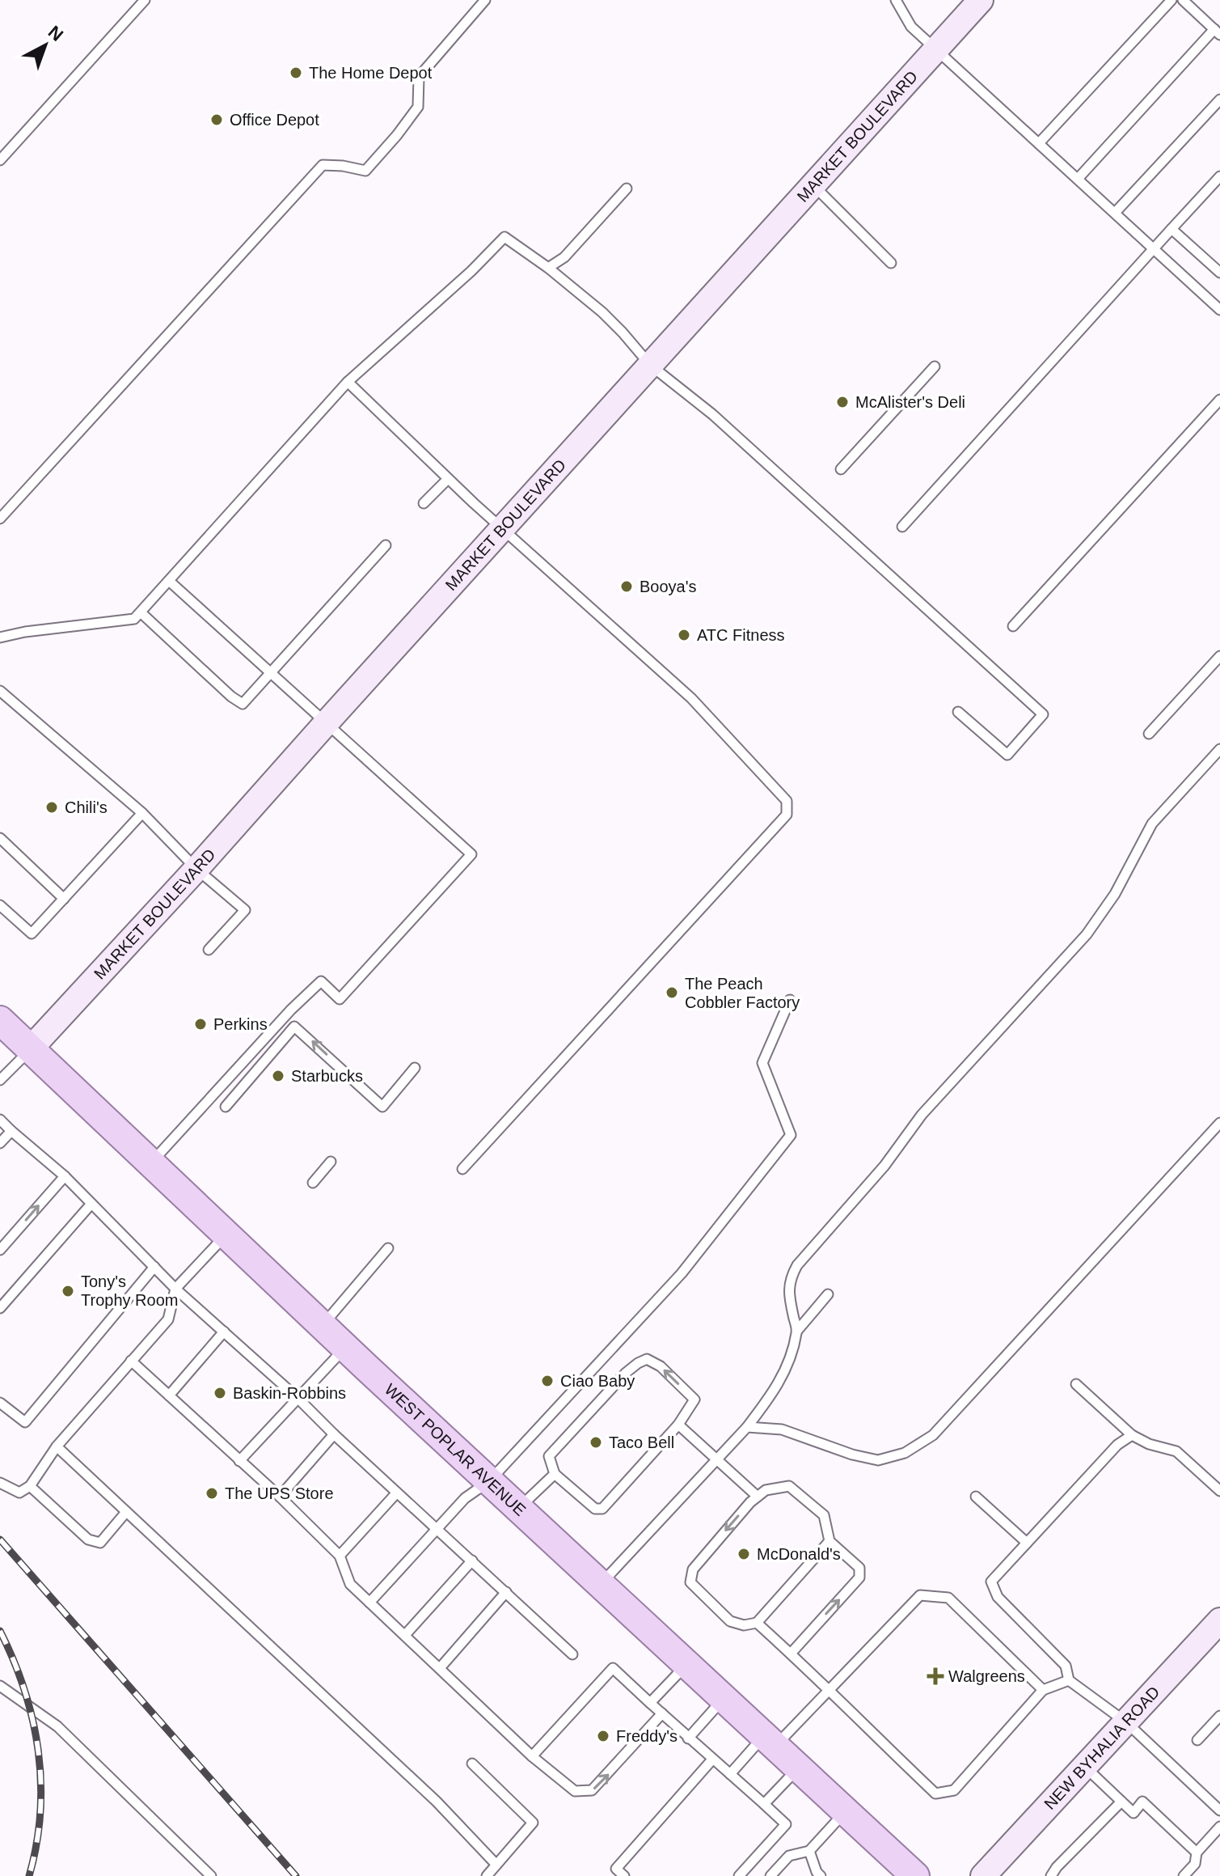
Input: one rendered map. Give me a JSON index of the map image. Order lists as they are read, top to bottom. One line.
{"streets":{"main road":["WEST POPLAR AVENUE"],"street":["MARKET BOULEVARD","NEW BYHALIA ROAD"]},"crossings":[["MARKET BOULEVARD","WEST POPLAR AVENUE"]],"places":{"other":["The Home Depot","Office Depot","McAlister's Deli","Booya's","ATC Fitness","Chili's","The Peach Cobbler Factory","Perkins","Starbucks","Tony's Trophy Room","Ciao Baby","Baskin-Robbins","Taco Bell","The UPS Store","McDonald's","Freddy's"],"health":["Walgreens"]},"north":"top right"}
